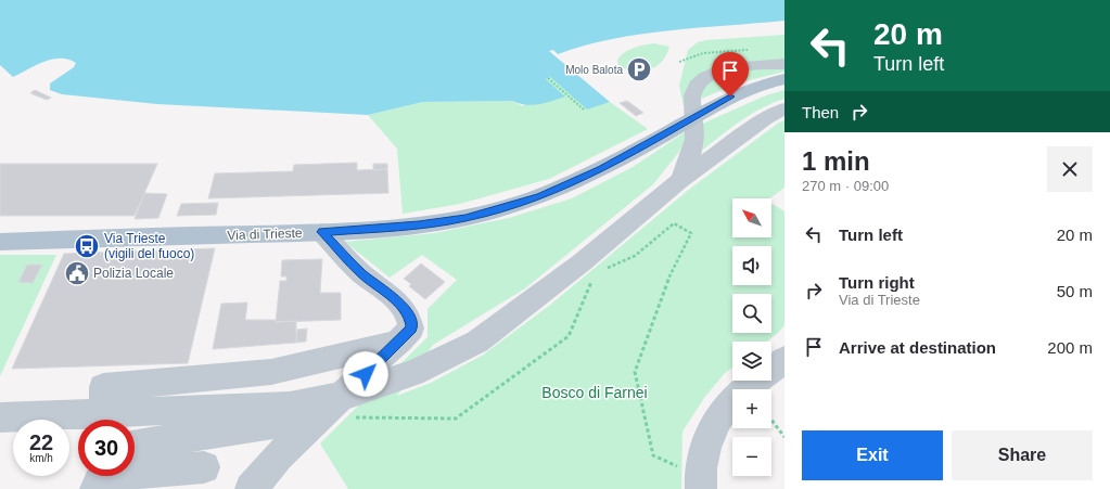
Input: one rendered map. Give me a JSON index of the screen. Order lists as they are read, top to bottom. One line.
{"streets":{"main road":["Via di Trieste"]},"parks":["Bosco di Farnei"],"places":{"parking":["Molo Balota"],"bus stop":["Via Trieste (vigili del fuoco)"],"public building":["Polizia Locale"]},"north":"top left","page":{"turn":["20 m","Turn left"],"then":"Then","heading":["1 min","270 m · 09:00"],"map_buttons":["+","−"],"list":[{"name":"Turn left","value":"20 m"},{"name":"Turn right","note":"Via di Trieste","value":"50 m"},{"name":"Arrive at destination","value":"200 m"}],"speed":"22 km/h","limit":"30","buttons":["Exit","Share"]}}
